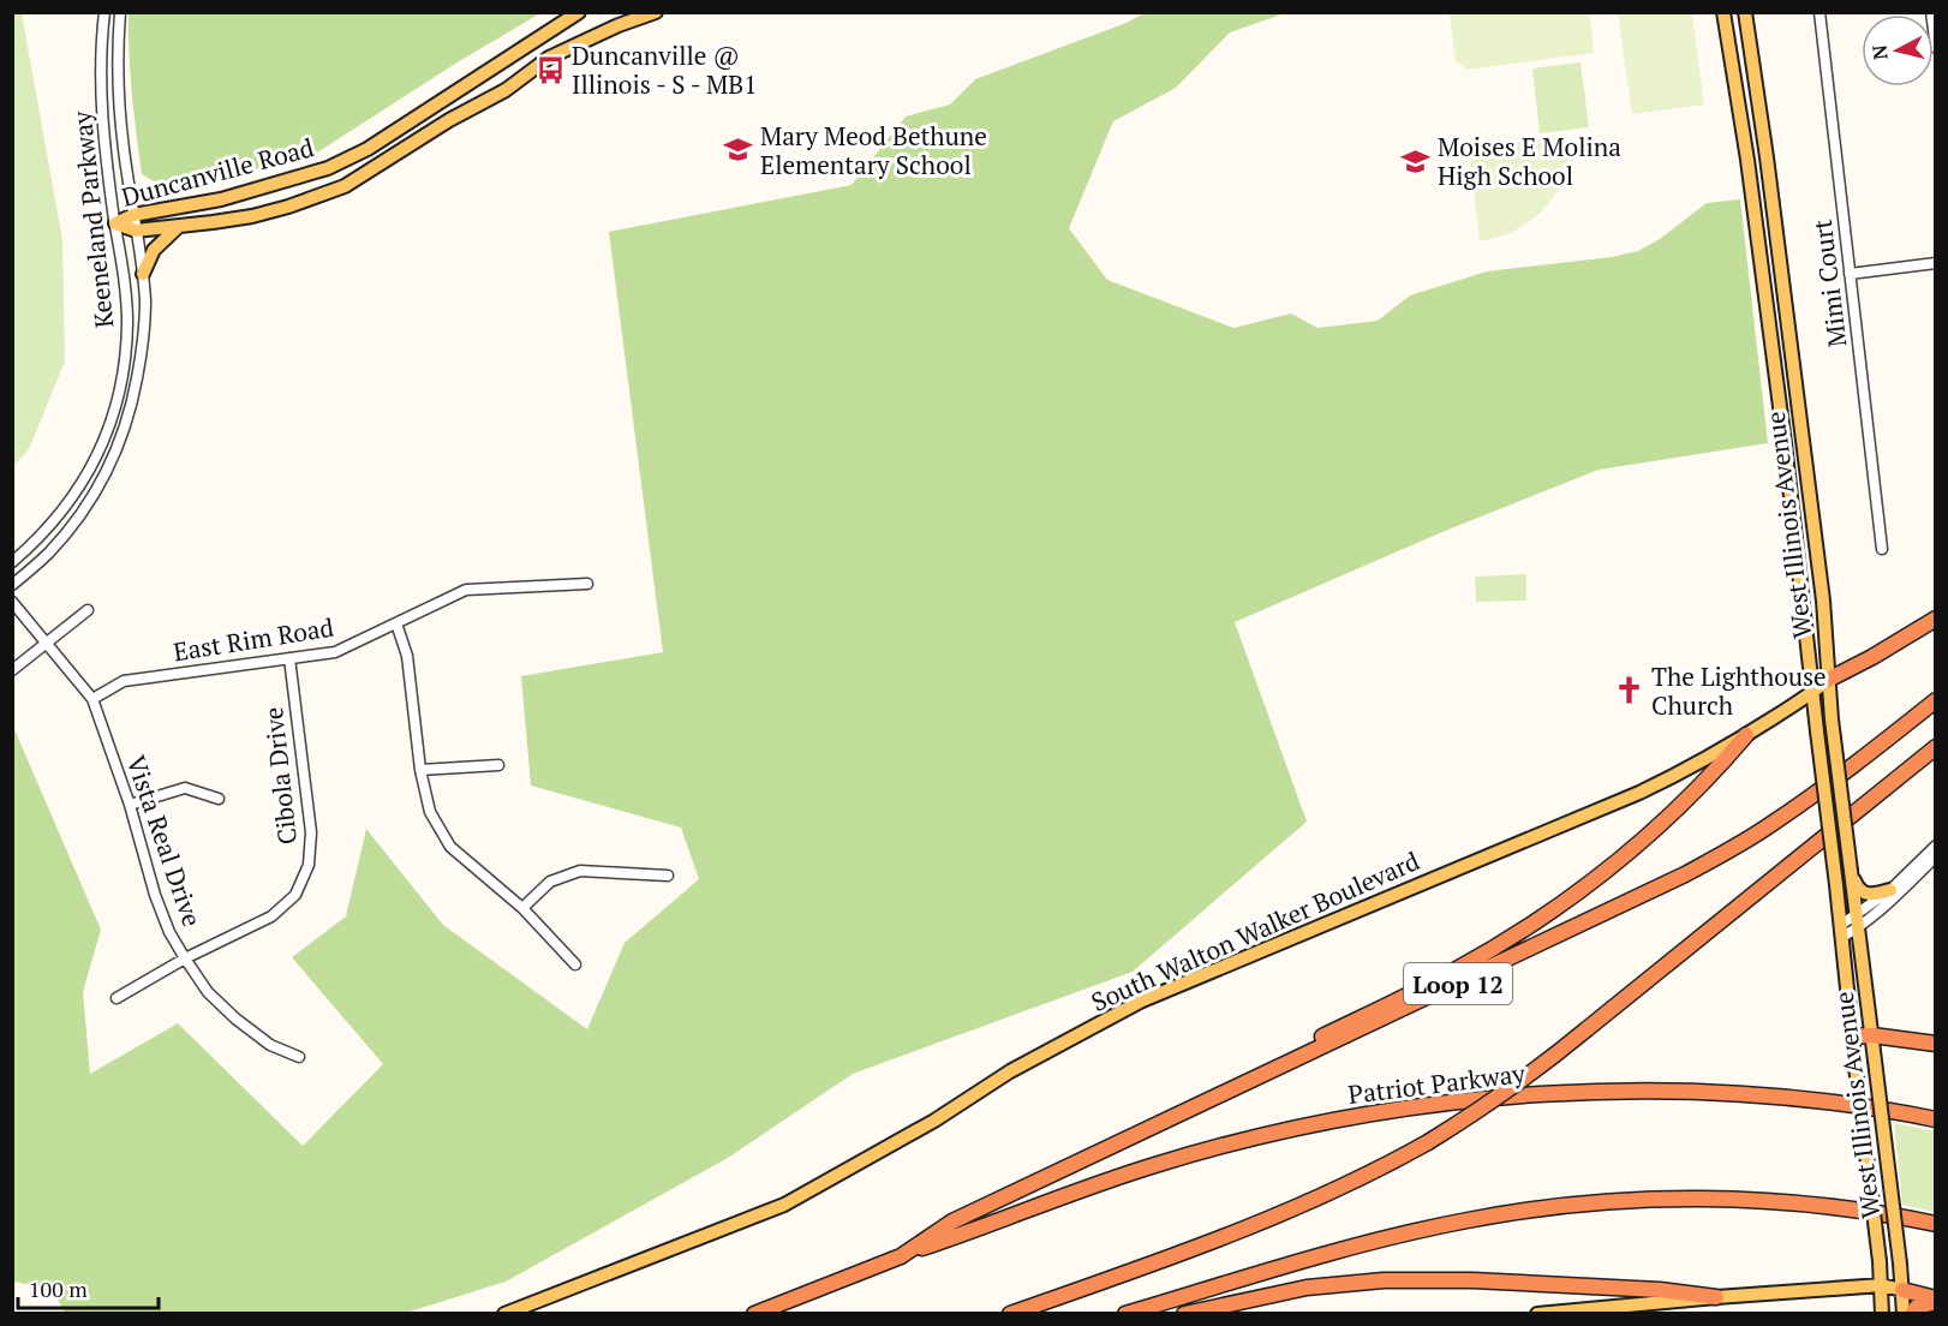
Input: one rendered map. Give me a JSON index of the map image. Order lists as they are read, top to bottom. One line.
{"streets":{"highway":["Loop 12","Patriot Parkway"],"main road":["Duncanville Road","West Illinois Avenue","South Walton Walker Boulevard"],"street":["Keeneland Parkway","Mimi Court","East Rim Road","Cibola Drive","Vista Real Drive"]},"crossings":[["Duncanville Road","Keeneland Parkway"],["West Illinois Avenue","South Walton Walker Boulevard"],["East Rim Road","Cibola Drive"],["East Rim Road","Vista Real Drive"],["Cibola Drive","Vista Real Drive"],["Loop 12","Patriot Parkway"]],"places":{"bus stop":["Duncanville @ Illinois - S - MB1"],"school or university":["Mary Meod Bethune Elementary School","Moises E Molina High School"],"church":["The Lighthouse Church"]},"scale_bar":"100 m","north":"left"}
